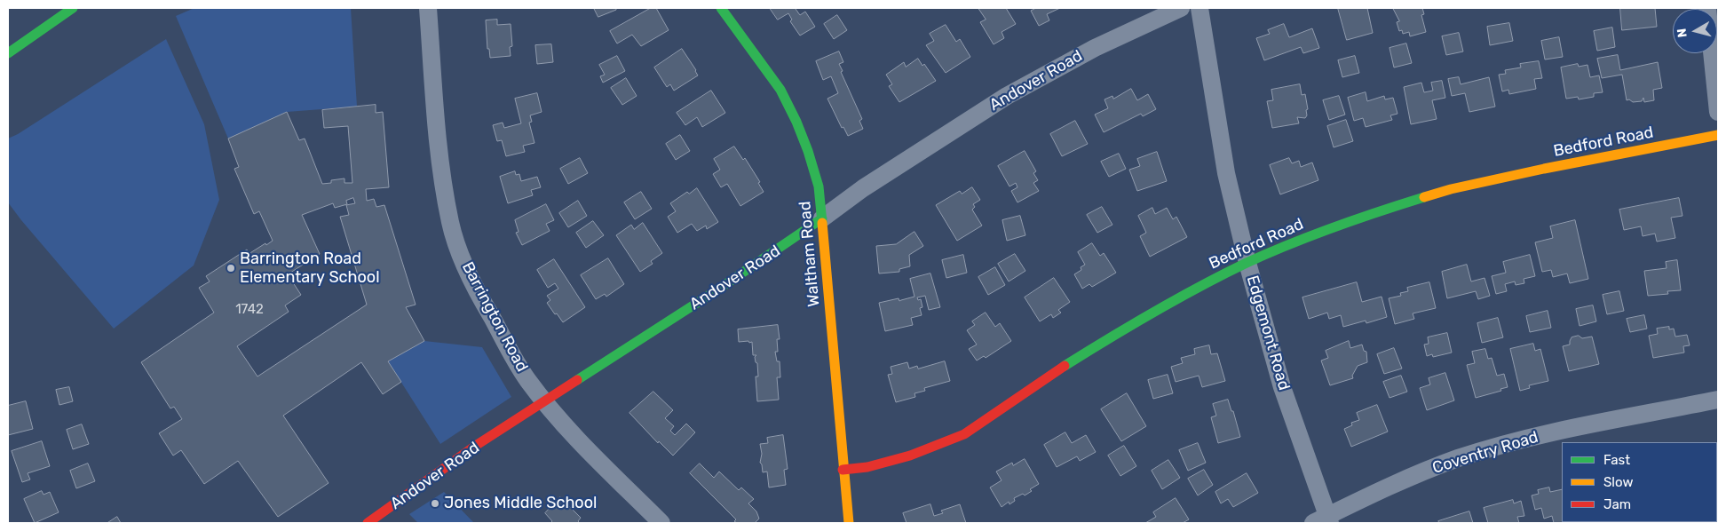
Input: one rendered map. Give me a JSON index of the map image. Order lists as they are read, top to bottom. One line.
{"streets":{"street":["Andover Road","Bedford Road","Waltham Road","Barrington Road","Edgemont Road","Coventry Road"]},"crossings":[["Andover Road","Waltham Road"],["Andover Road","Barrington Road"],["Bedford Road","Waltham Road"],["Bedford Road","Edgemont Road"],["Edgemont Road","Coventry Road"]],"places":["Barrington Road Elementary School","Jones Middle School"],"house_numbers":["1742"],"legend":["Fast","Slow","Jam"],"north":"left"}
